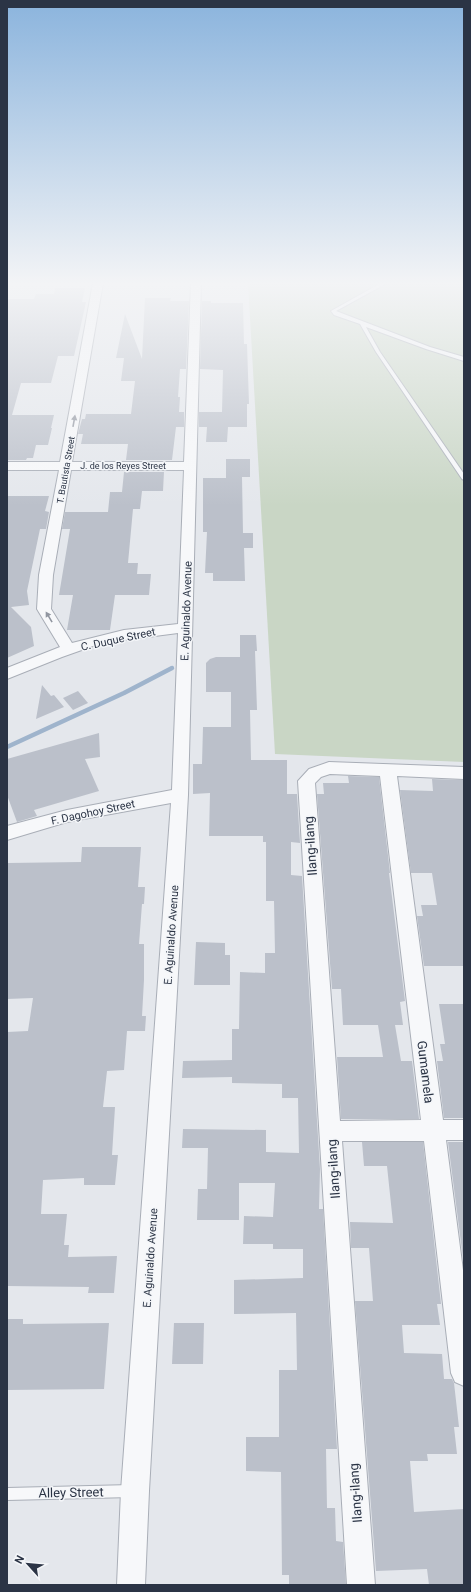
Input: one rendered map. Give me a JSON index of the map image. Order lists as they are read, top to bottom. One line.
{"streets":{"street":["J. de los Reyes Street","T. Bautista Street","E. Aguinaldo Avenue","C. Duque Street","F. Dagohoy Street","Ilang-ilang","Gumamela"],"lane":["Alley Street"]},"crossings":[["J. de los Reyes Street","T. Bautista Street"],["J. de los Reyes Street","E. Aguinaldo Avenue"],["T. Bautista Street","C. Duque Street"],["E. Aguinaldo Avenue","C. Duque Street"],["E. Aguinaldo Avenue","F. Dagohoy Street"],["E. Aguinaldo Avenue","Alley Street"],["Ilang-ilang","Gumamela"]],"one_way":["T. Bautista Street"],"north":"top left"}
